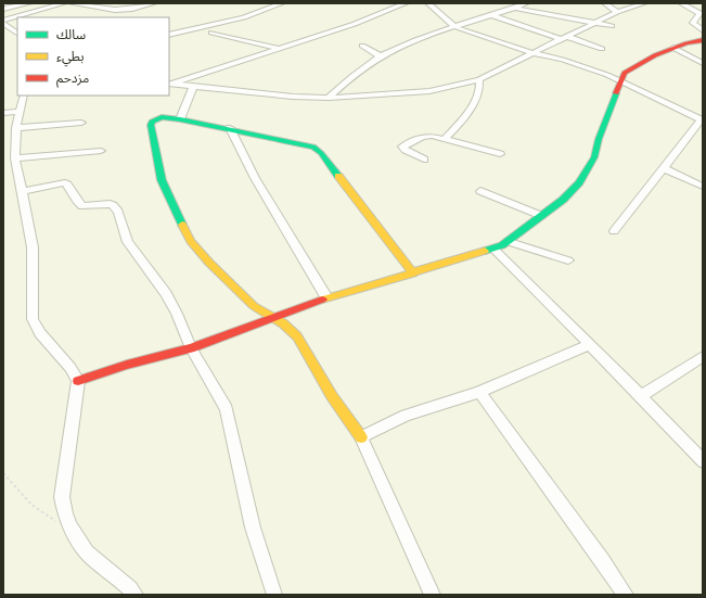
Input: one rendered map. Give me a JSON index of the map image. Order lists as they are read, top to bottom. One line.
{"legend":["سالك","بطيء","مزدحم"]}
